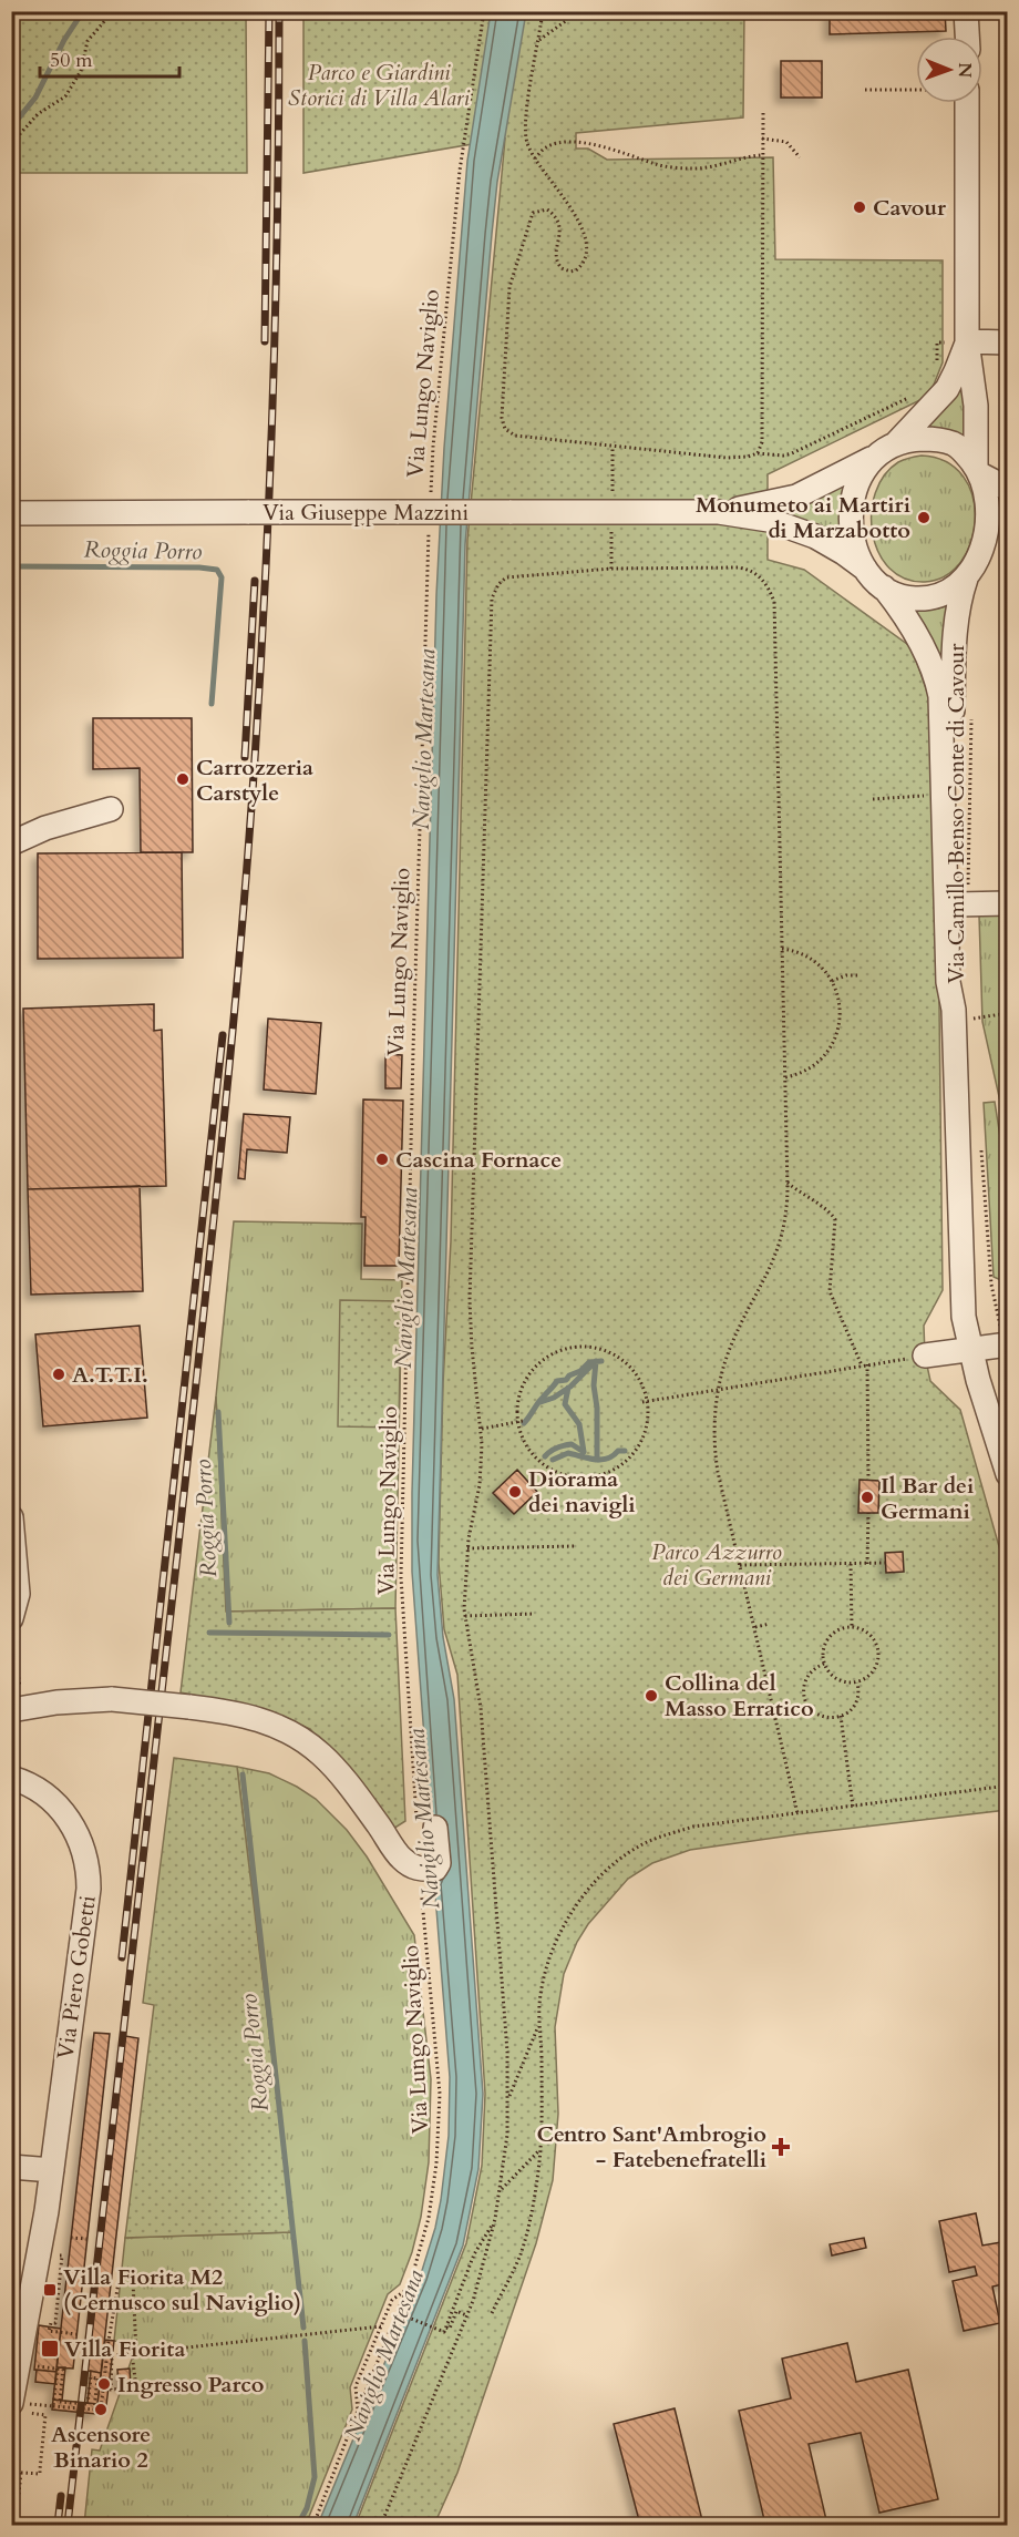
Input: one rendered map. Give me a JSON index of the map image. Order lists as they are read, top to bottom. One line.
{"streets":{"street":["Via Giuseppe Mazzini","Via Camillo Benso Conte di Cavour","Via Piero Gobetti"],"path":["Via Lungo Naviglio"]},"crossings":[["Via Giuseppe Mazzini","Via Camillo Benso Conte di Cavour"]],"water":["Roggia Porro","Naviglio Martesana"],"parks":["Parco e Giardini Storici di Villa Alari","Parco Azzurro dei Germani"],"places":{"other":["Cavour","Monumeto ai Martiri di Marzabotto","Carrozzeria Carstyle","Cascina Fornace","A.T.T.I.","Diorama dei navigli","Il Bar dei Germani","Collina del Masso Erratico","Ingresso Parco","Ascensore Binario 2"],"health":["Centro Sant'Ambrogio - Fatebenefratelli"],"transit":["Villa Fiorita M2 (Cernusco sul Naviglio)","Villa Fiorita"]},"scale_bar":"50 m","north":"right"}
